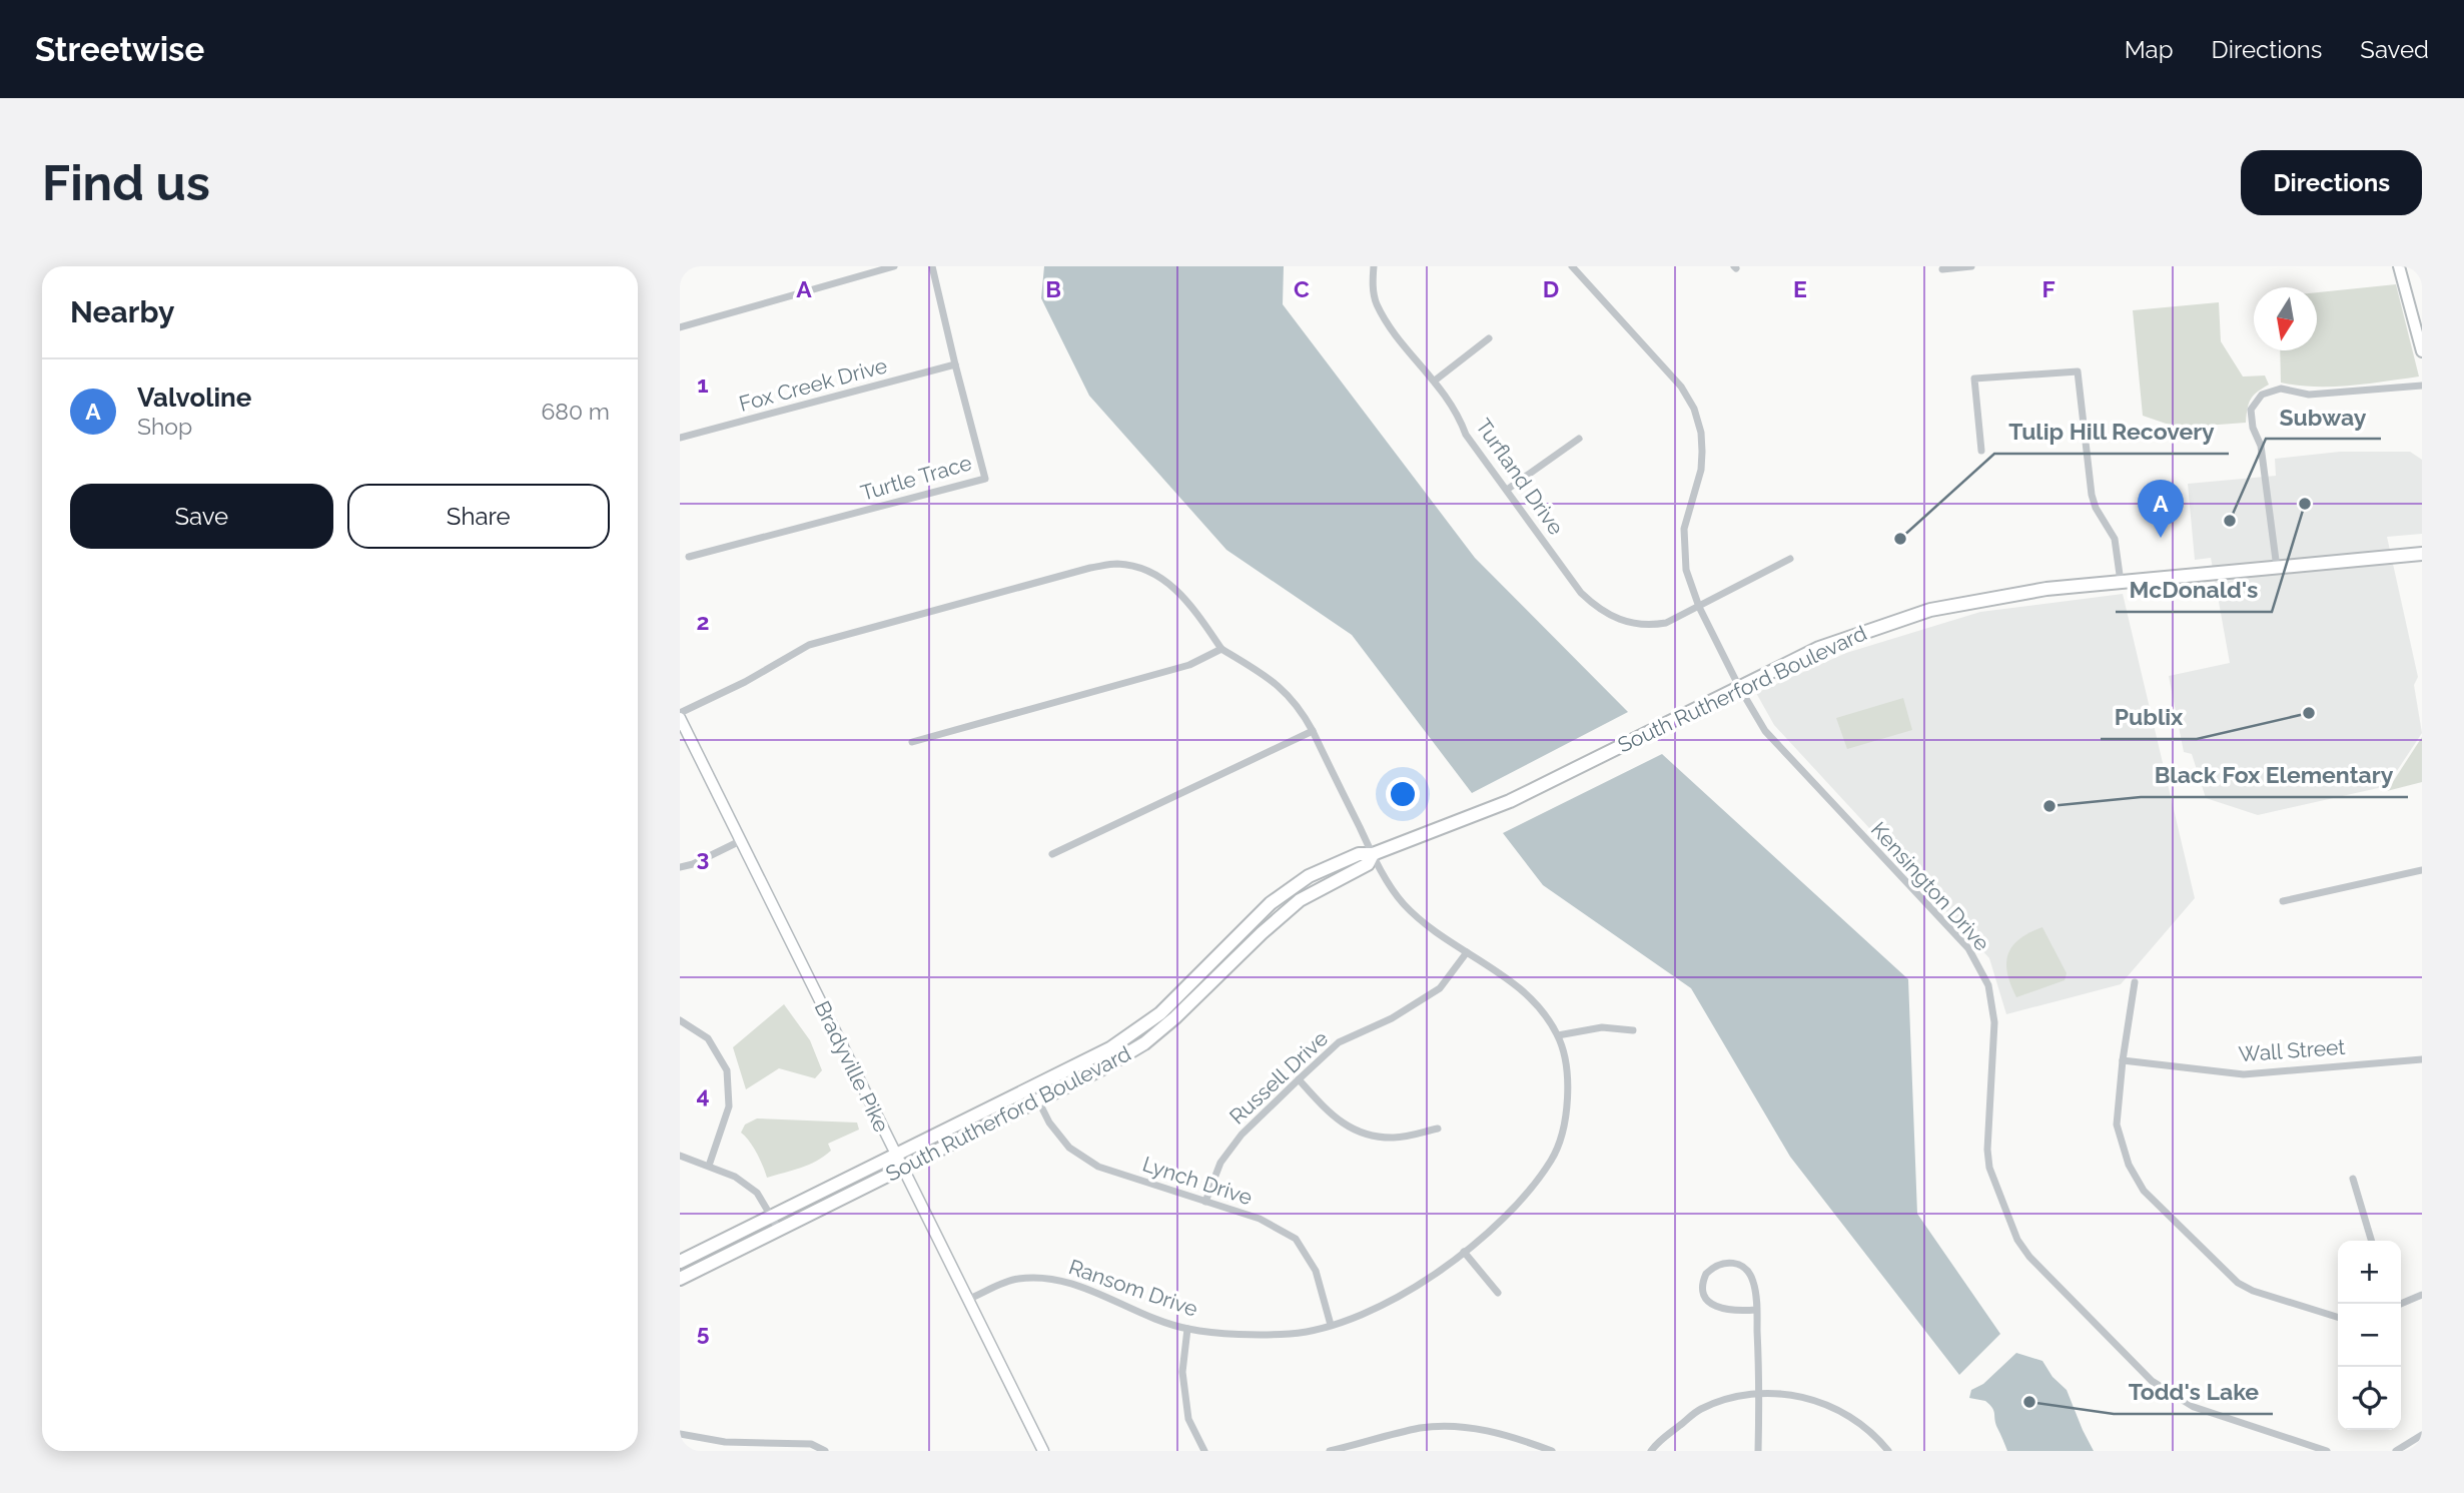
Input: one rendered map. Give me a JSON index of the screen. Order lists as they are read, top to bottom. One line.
{"streets":{"highway":["South Rutherford Boulevard"],"main road":["Bradyville Pike"],"street":["Fox Creek Drive","Turfland Drive","Turtle Trace","Kensington Drive","Wall Street","Russell Drive","Lynch Drive","Ransom Drive"]},"crossings":[["Fox Creek Drive","Turtle Trace"],["Turfland Drive","Kensington Drive"],["South Rutherford Boulevard","Kensington Drive"],["South Rutherford Boulevard","Bradyville Pike"],["South Rutherford Boulevard","Lynch Drive"],["South Rutherford Boulevard","Ransom Drive"],["Bradyville Pike","Ransom Drive"],["Russell Drive","Lynch Drive"],["Russell Drive","Ransom Drive"],["Lynch Drive","Ransom Drive"]],"places":["McDonald's","Subway","Tulip Hill Recovery","Publix","Black Fox Elementary","Todd's Lake"],"north":"bottom","page":{"header":"Streetwise","nav":["Map","Directions","Saved"],"buttons":["Directions",["Save","Share"]],"title":"Find us","heading":"Nearby","list":[{"mark":"A","name":"Valvoline","note":"Shop","value":"680 m"}],"pins":"A","map_buttons":["+","−"]},"grid":{"columns":["A","B","C","D","E","F"],"rows":["1","2","3","4","5"]}}
